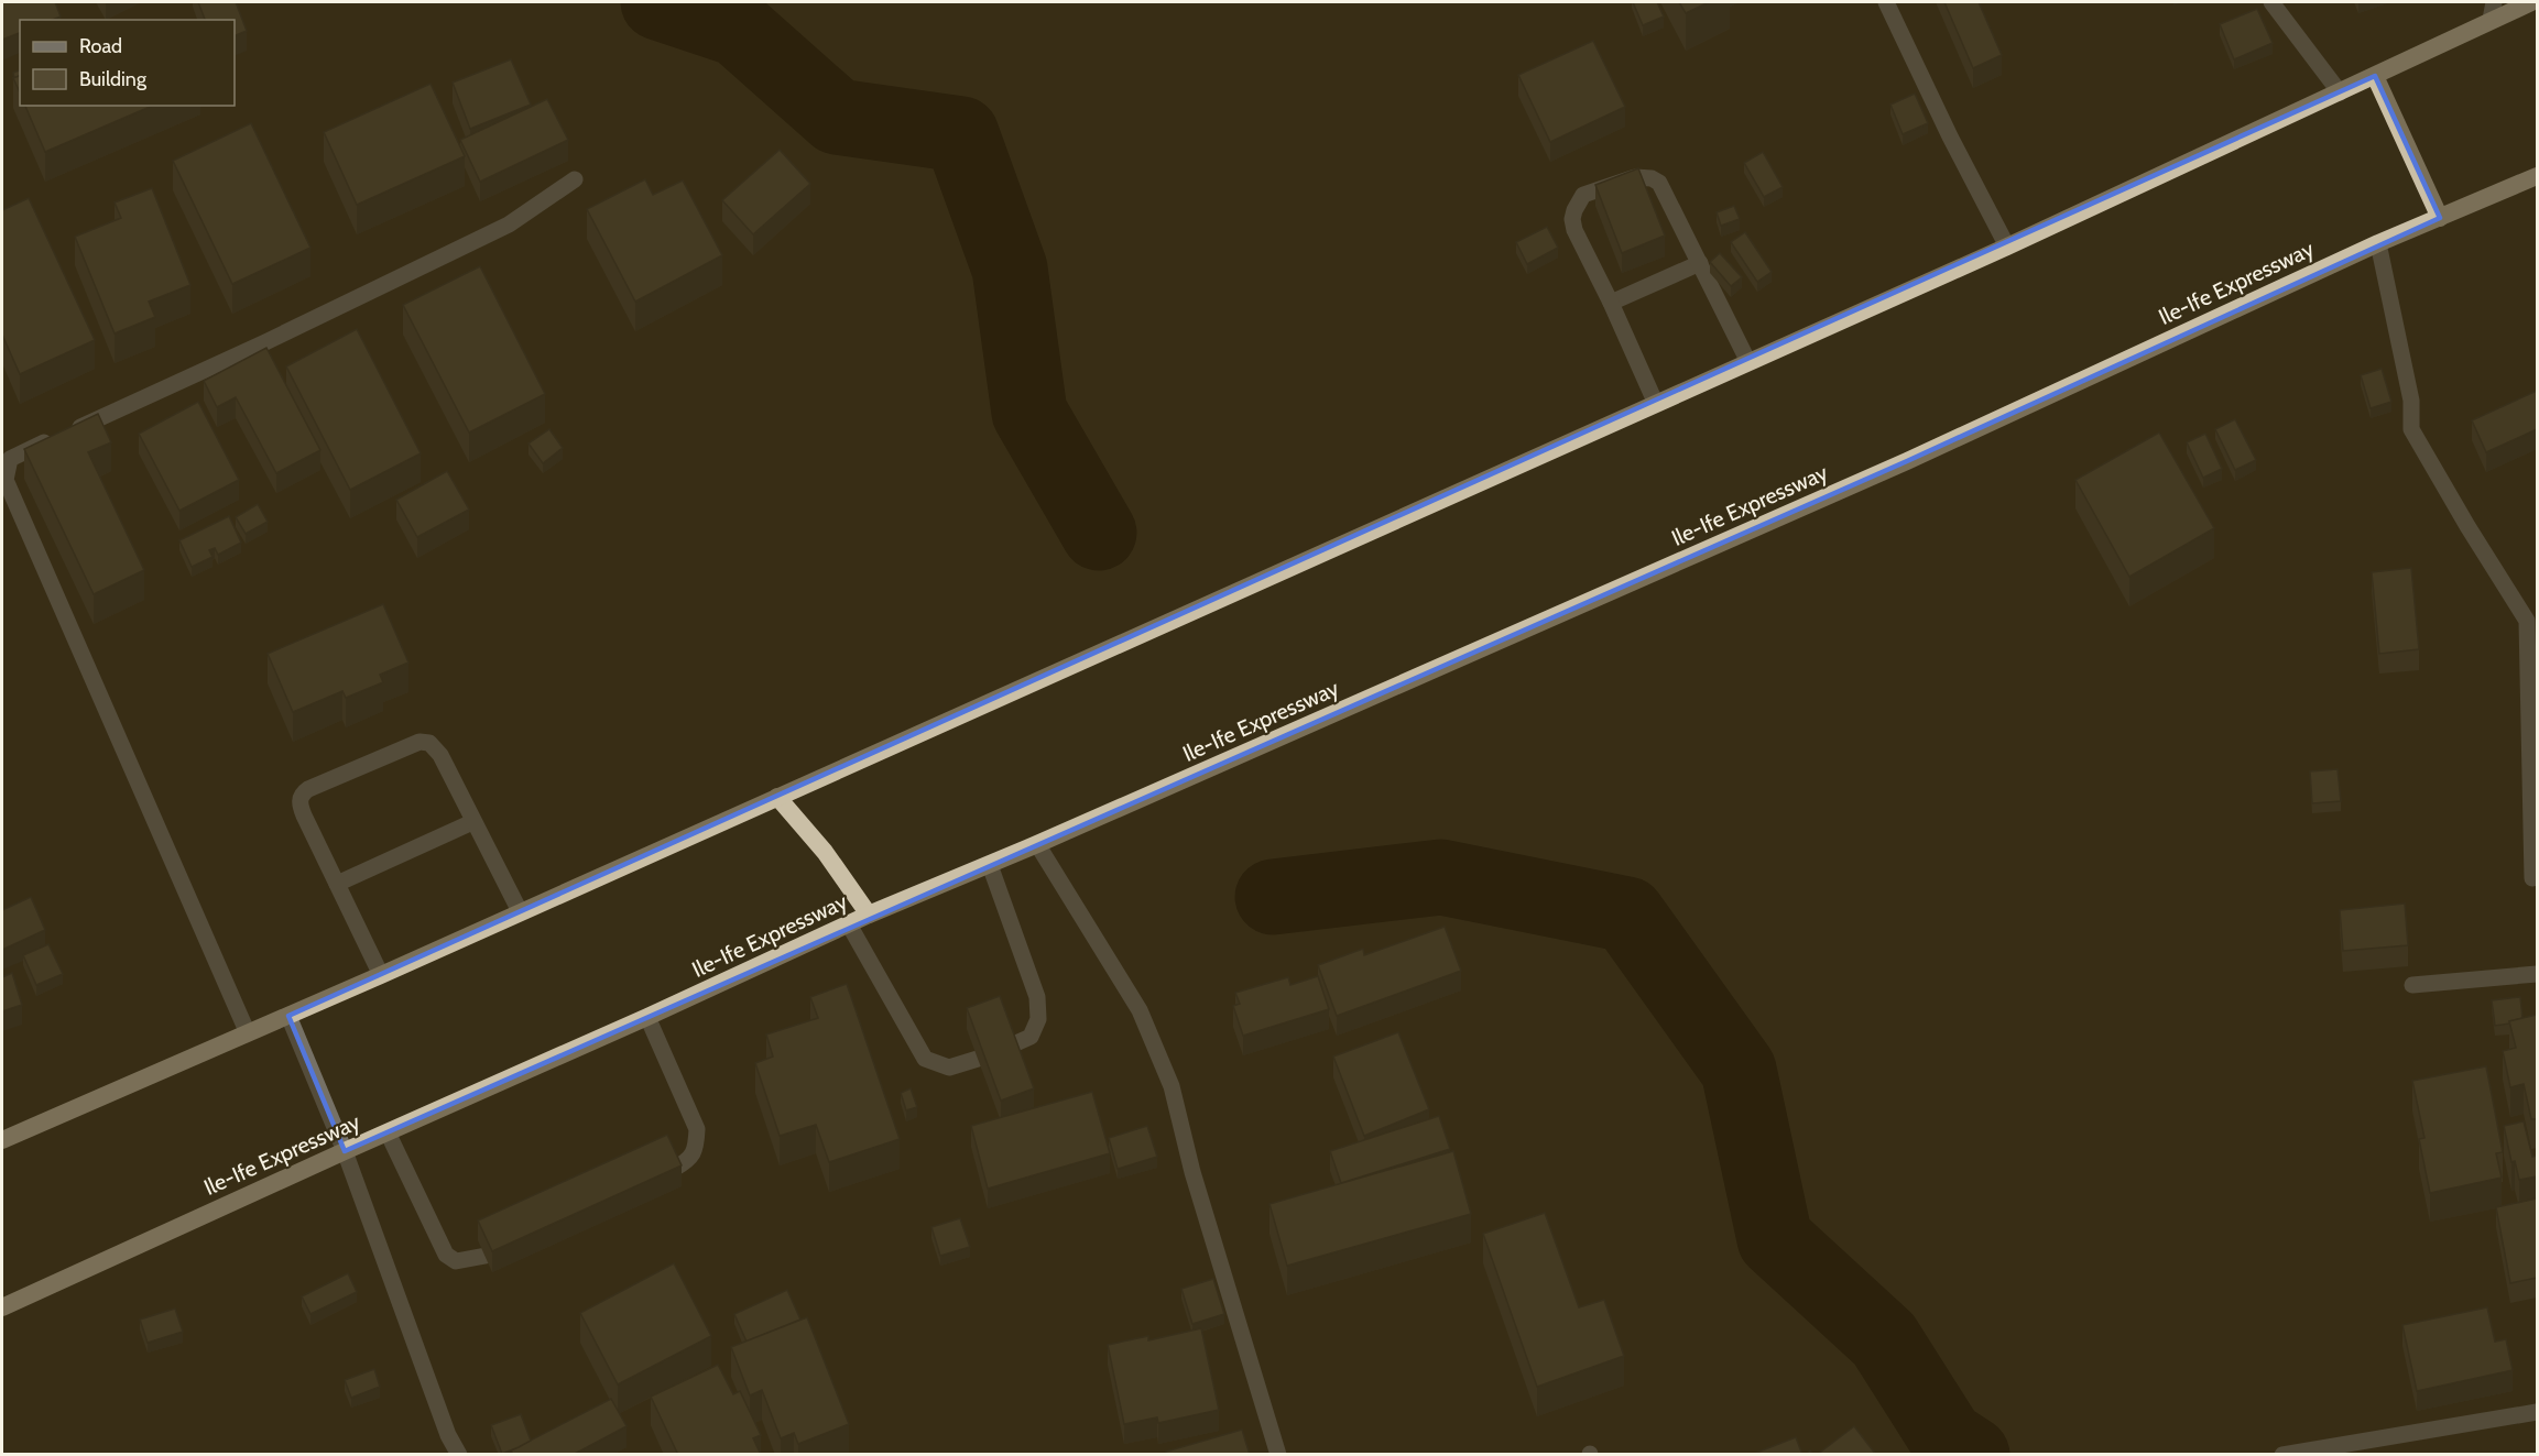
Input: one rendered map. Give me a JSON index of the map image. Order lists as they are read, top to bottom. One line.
{"streets":{"highway":["Ile-Ife Expressway"]},"legend":["Road","Building"]}
